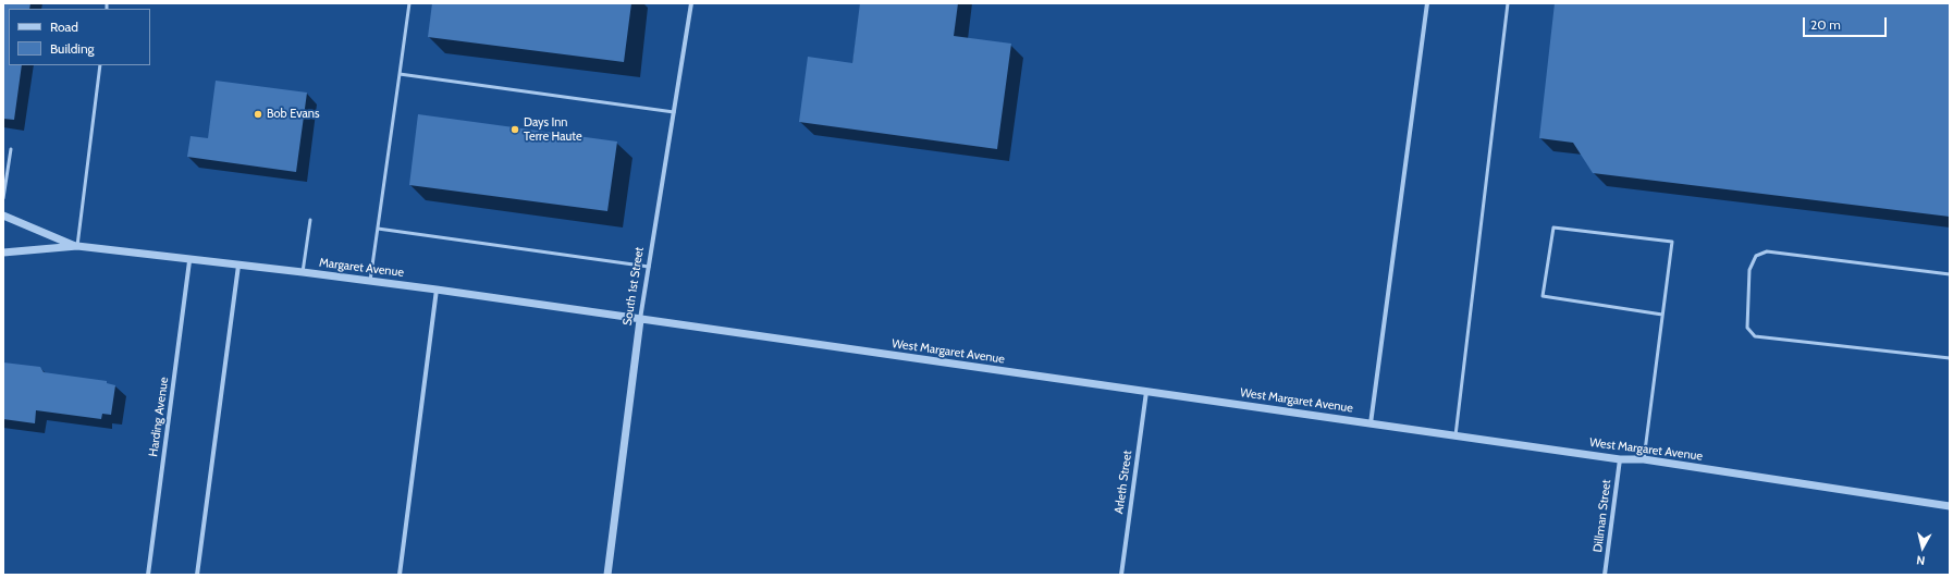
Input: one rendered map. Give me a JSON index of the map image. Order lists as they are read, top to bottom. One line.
{"streets":{"street":["Margaret Avenue","South 1st Street","West Margaret Avenue","Harding Avenue","Arleth Street","Dillman Street"]},"crossings":[["Margaret Avenue","South 1st Street"],["Margaret Avenue","West Margaret Avenue"],["Margaret Avenue","Harding Avenue"],["South 1st Street","West Margaret Avenue"],["West Margaret Avenue","Arleth Street"],["West Margaret Avenue","Dillman Street"]],"places":["Bob Evans","Days Inn Terre Haute"],"legend":["Road","Building"],"scale_bar":"20 m","north":"bottom"}
